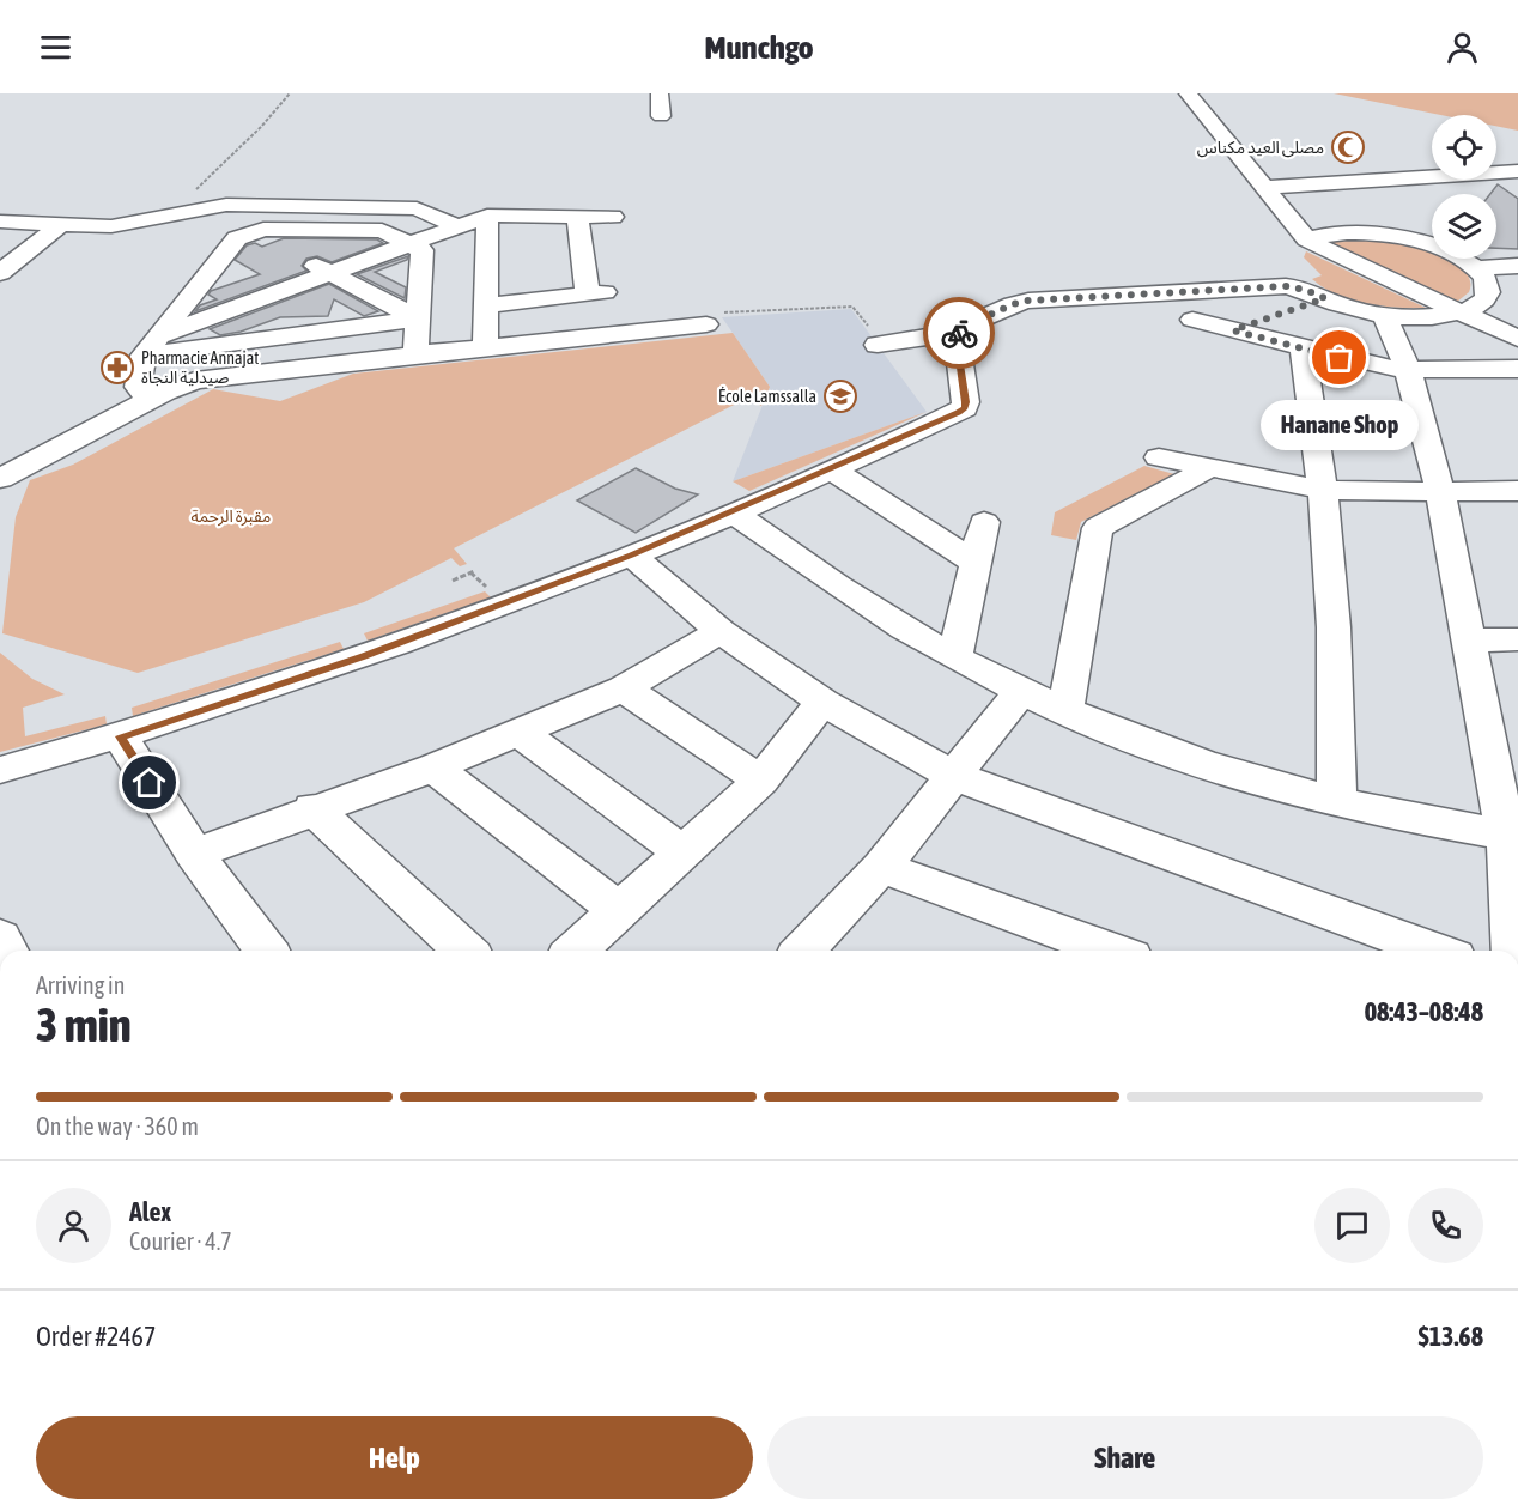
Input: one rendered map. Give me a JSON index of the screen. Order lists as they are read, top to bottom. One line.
{"parks":["مقبرة الرحمة"],"places":{"mosque":["مصلى العيد مكناس"],"other":["Hanane Shop"],"pharmacy":["Pharmacie Annajat صيدلية النجاة"],"school or university":["École Lamssalla"]},"page":{"header":"Munchgo","bubble":"Hanane Shop","heading":["3 min","Arriving in","08:43–08:48"],"panel":["Alex","Courier · 4.7","Order #2467","$13.68"],"bar":"On the way · 360 m","buttons":["Help","Share"]}}
